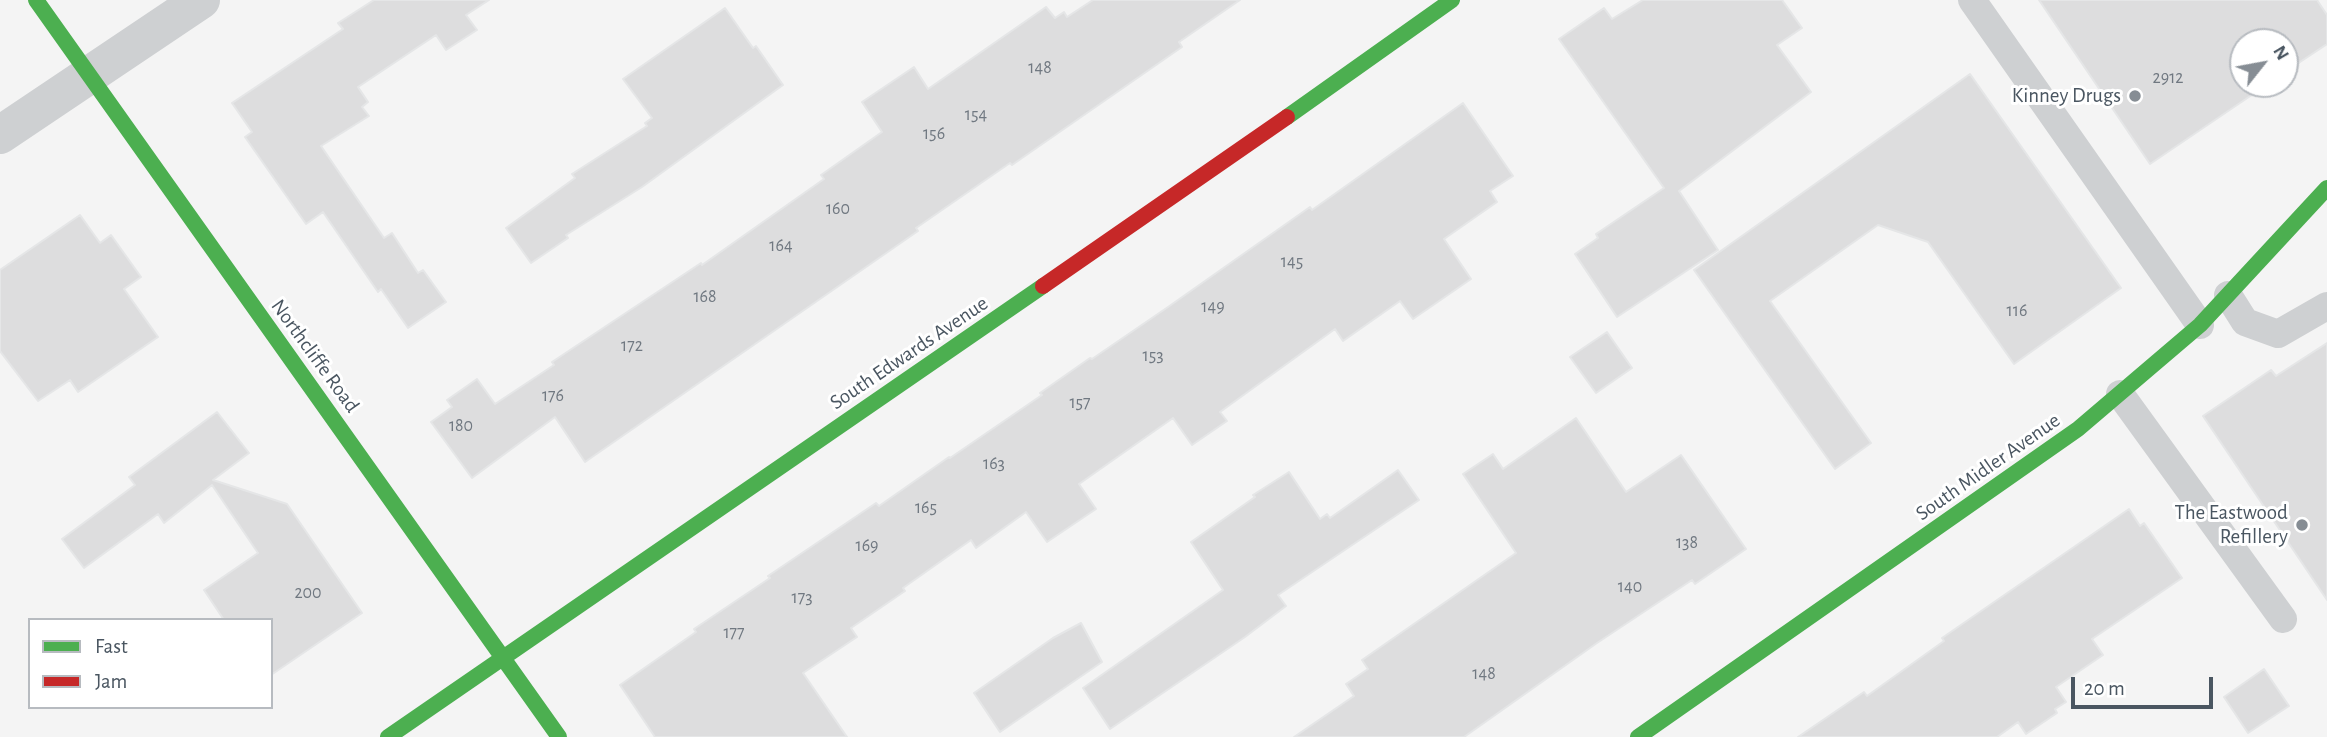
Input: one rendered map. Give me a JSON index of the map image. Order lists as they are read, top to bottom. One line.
{"streets":{"street":["South Edwards Avenue","Northcliffe Road","South Midler Avenue"]},"crossings":[["South Edwards Avenue","Northcliffe Road"]],"places":["Kinney Drugs","The Eastwood Refillery"],"house_numbers":["148","2912","154","156","160","164","145","168","149","116","172","153","176","157","180","163","165","138","169","140","200","173","177","148"],"legend":["Fast","Jam"],"scale_bar":"20 m","north":"top right"}
